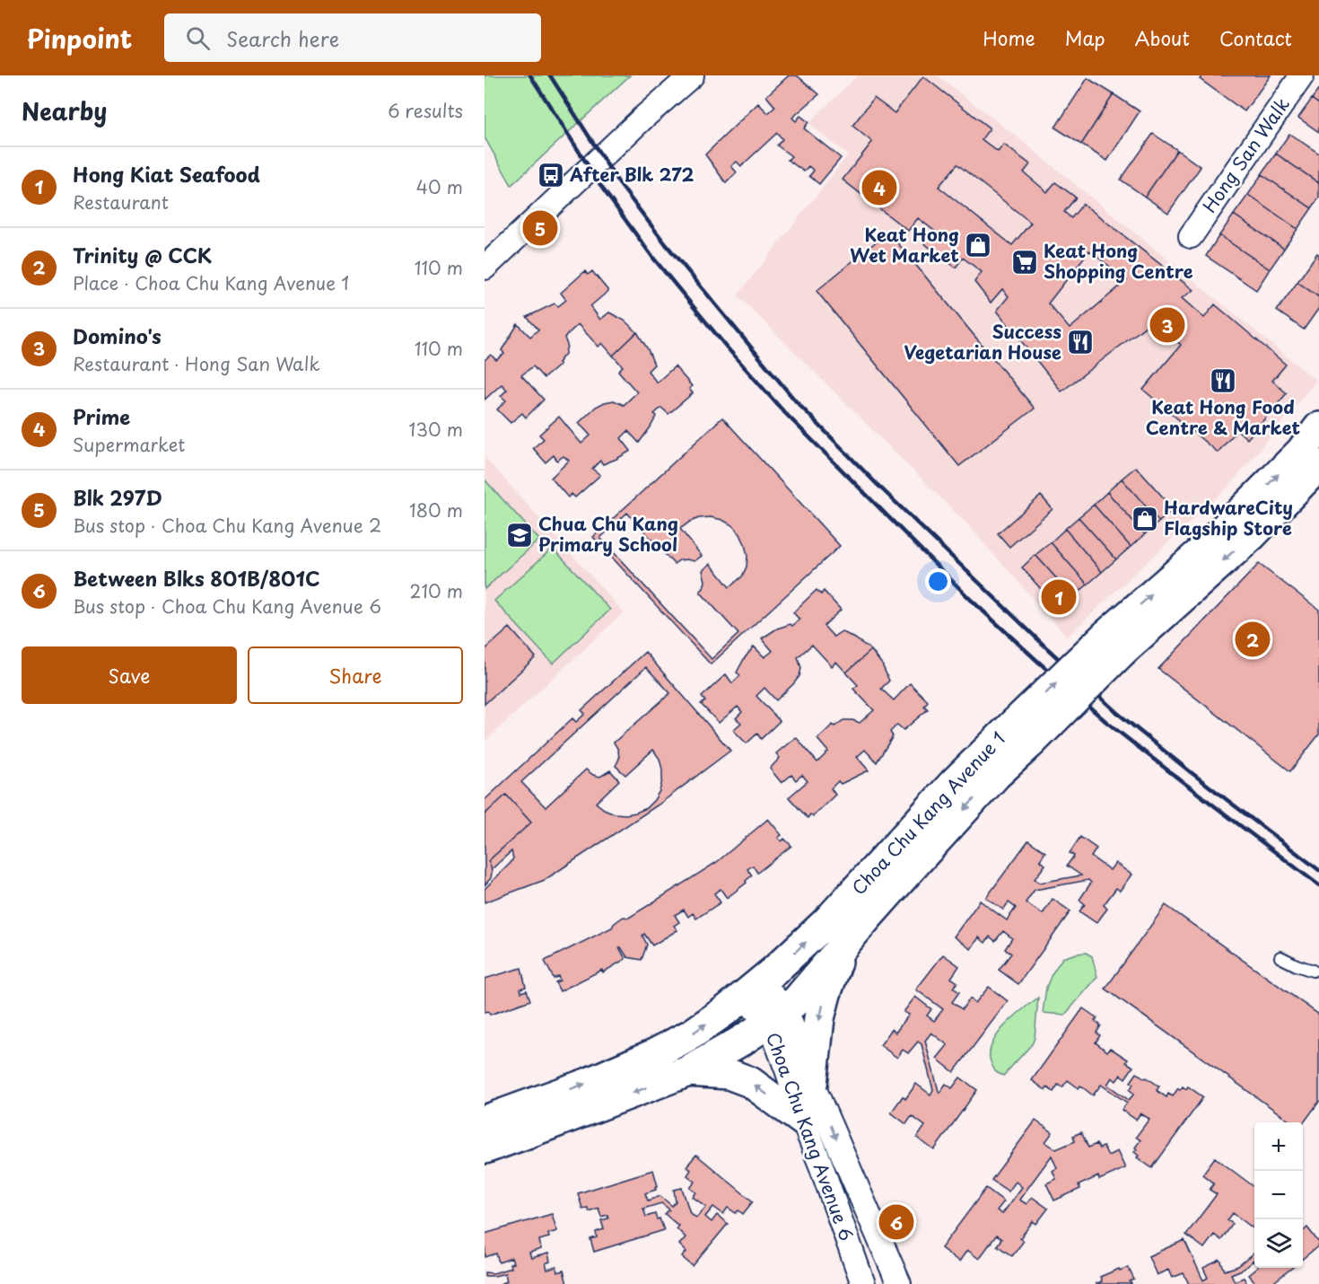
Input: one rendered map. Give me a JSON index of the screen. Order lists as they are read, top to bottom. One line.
{"streets":{"street":["Hong San Walk","Choa Chu Kang Avenue 1","Choa Chu Kang Avenue 6"]},"crossings":[["Choa Chu Kang Avenue 1","Choa Chu Kang Avenue 6"]],"places":{"bus stop":["After Blk 272"],"shop":["Keat Hong Wet Market","HardwareCity Flagship Store"],"supermarket":["Keat Hong Shopping Centre"],"restaurant":["Success Vegetarian House","Keat Hong Food Centre & Market"],"school or university":["Chua Chu Kang Primary School"]},"page":{"header":"Pinpoint","search":"Search here","nav":["Home","Map","About","Contact"],"heading":["Nearby","6 results"],"list":[{"mark":"1","name":"Hong Kiat Seafood","note":"Restaurant","value":"40 m"},{"mark":"2","name":"Trinity @ CCK","note":"Place · Choa Chu Kang Avenue 1","value":"110 m"},{"mark":"3","name":"Domino's","note":"Restaurant · Hong San Walk","value":"110 m"},{"mark":"4","name":"Prime","note":"Supermarket","value":"130 m"},{"mark":"5","name":"Blk 297D","note":"Bus stop · Choa Chu Kang Avenue 2","value":"180 m"},{"mark":"6","name":"Between Blks 801B/801C","note":"Bus stop · Choa Chu Kang Avenue 6","value":"210 m"}],"pins":["4","5","3","1","2","6"],"buttons":["Save","Share"],"map_buttons":["+","−"]}}
